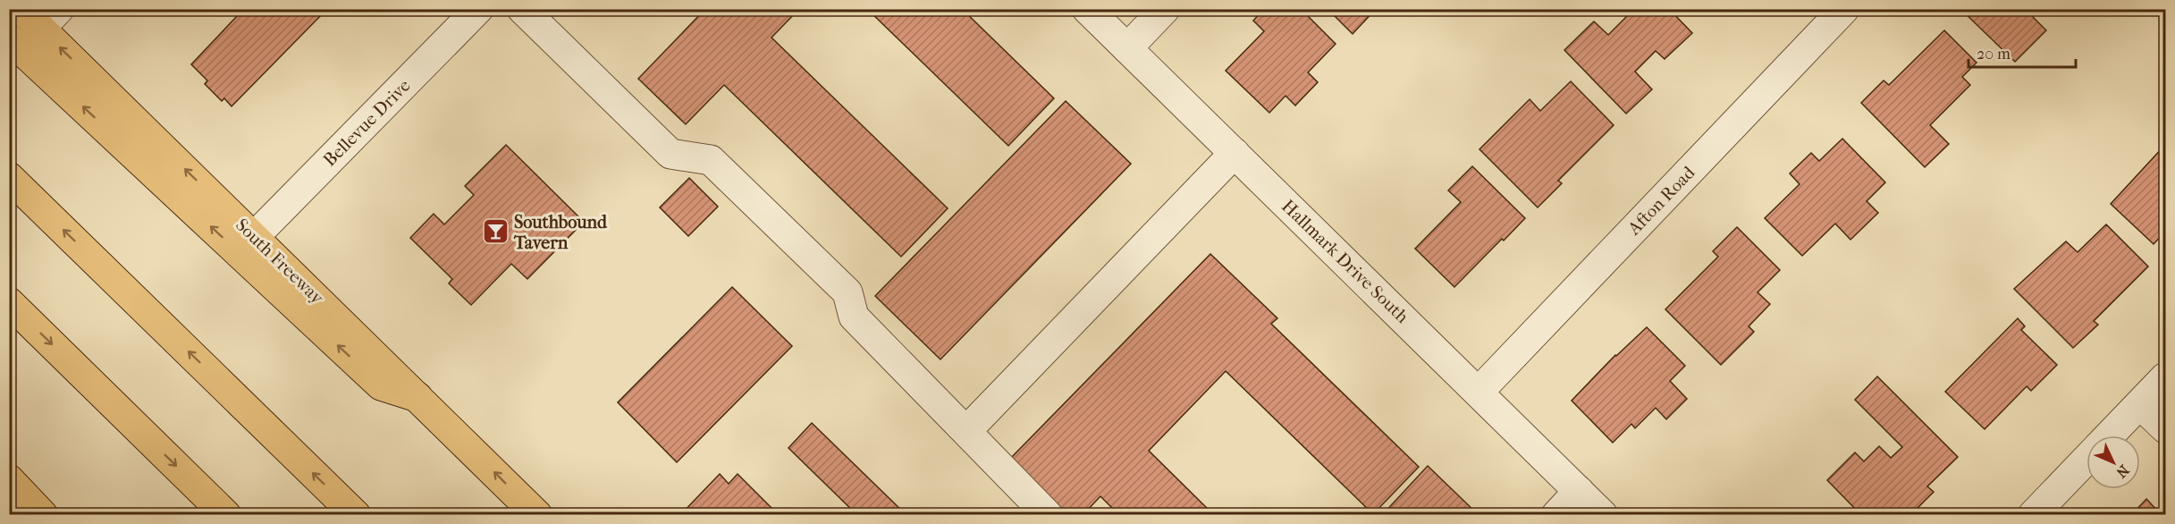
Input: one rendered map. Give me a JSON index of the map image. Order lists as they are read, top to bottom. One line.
{"streets":{"main road":["South Freeway"],"street":["Bellevue Drive","Afton Road","Hallmark Drive South"]},"crossings":[["Bellevue Drive","South Freeway"],["Afton Road","Hallmark Drive South"]],"places":{"bar":["Southbound Tavern"]},"scale_bar":"20 m","north":"bottom right"}
